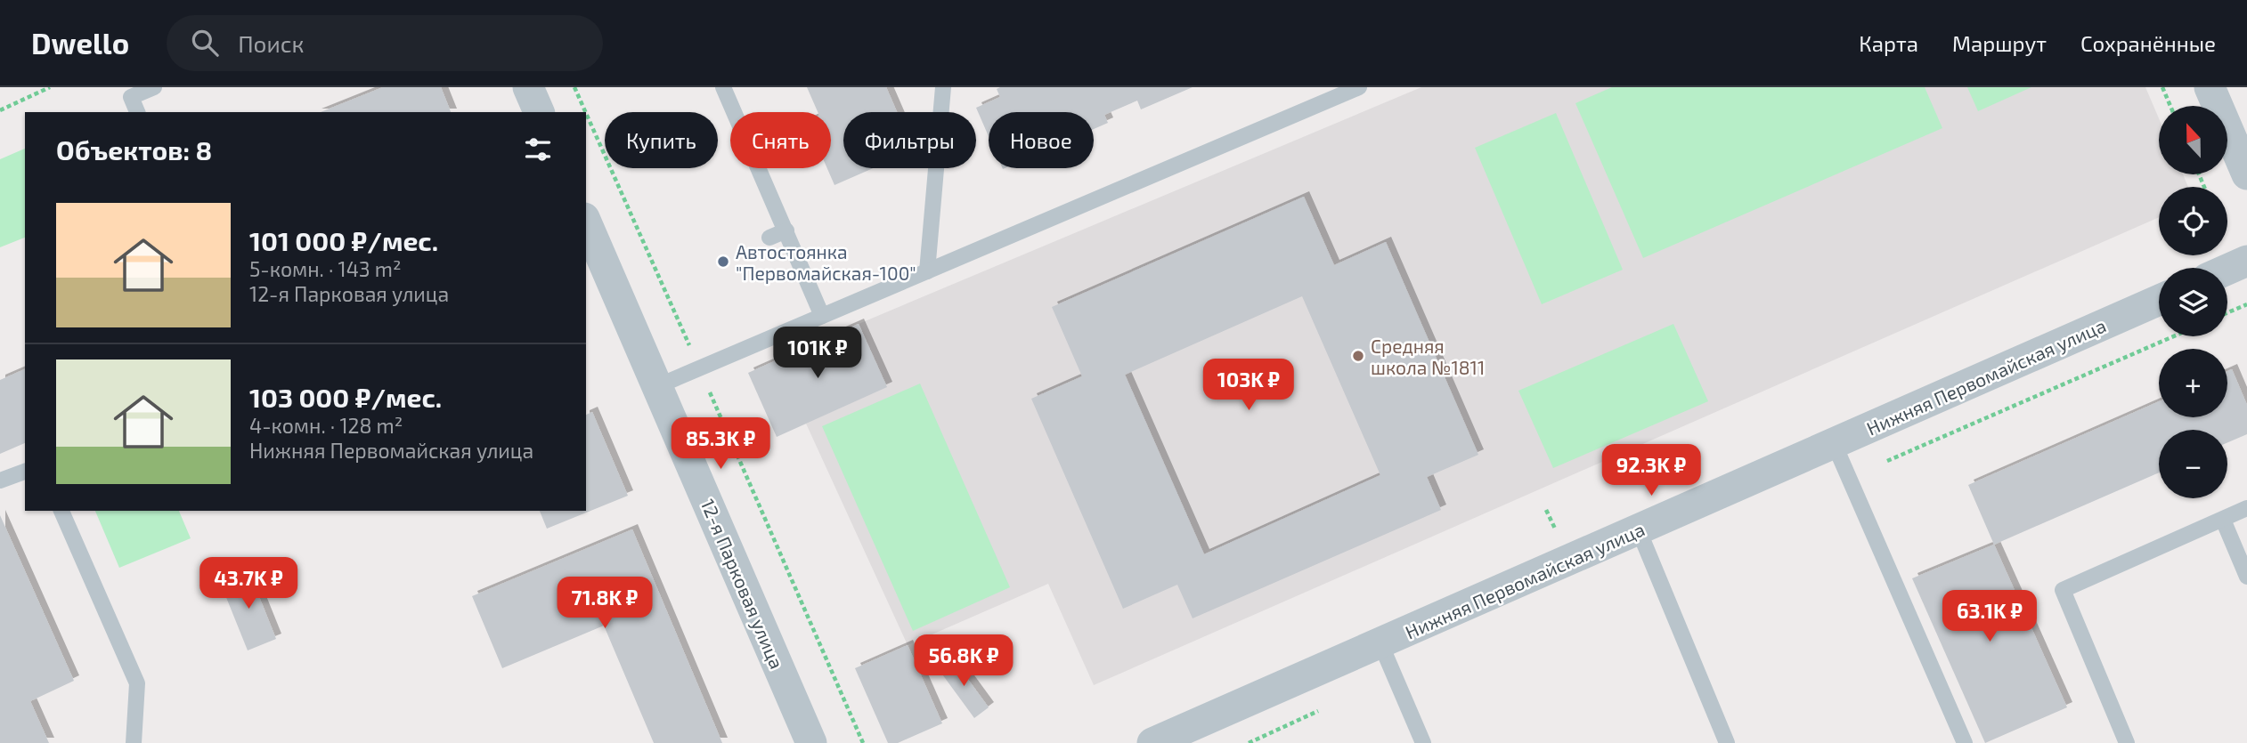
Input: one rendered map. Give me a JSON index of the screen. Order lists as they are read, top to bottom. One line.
{"streets":{"street":["Нижняя Первомайская улица","12-я Парковая улица"]},"places":["Автостоянка \"Первомайская-100\"","Средняя школа №1811"],"north":"top","page":{"header":"Dwello","search":"Поиск","nav":["Карта","Маршрут","Сохранённые"],"map_buttons":["+","−"],"chip":["Купить","Снять","Фильтры","Новое"],"heading":"Объектов: 8","list":[{"name":"101 000 ₽/мес.","note":"5-комн. · 143 m² · 12-я Парковая улица"},{"name":"103 000 ₽/мес.","note":"4-комн. · 128 m² · Нижняя Первомайская улица"}],"price":["101K ₽","103K ₽","85.3K ₽","92.3K ₽","43.7K ₽","71.8K ₽","63.1K ₽","56.8K ₽"]}}
